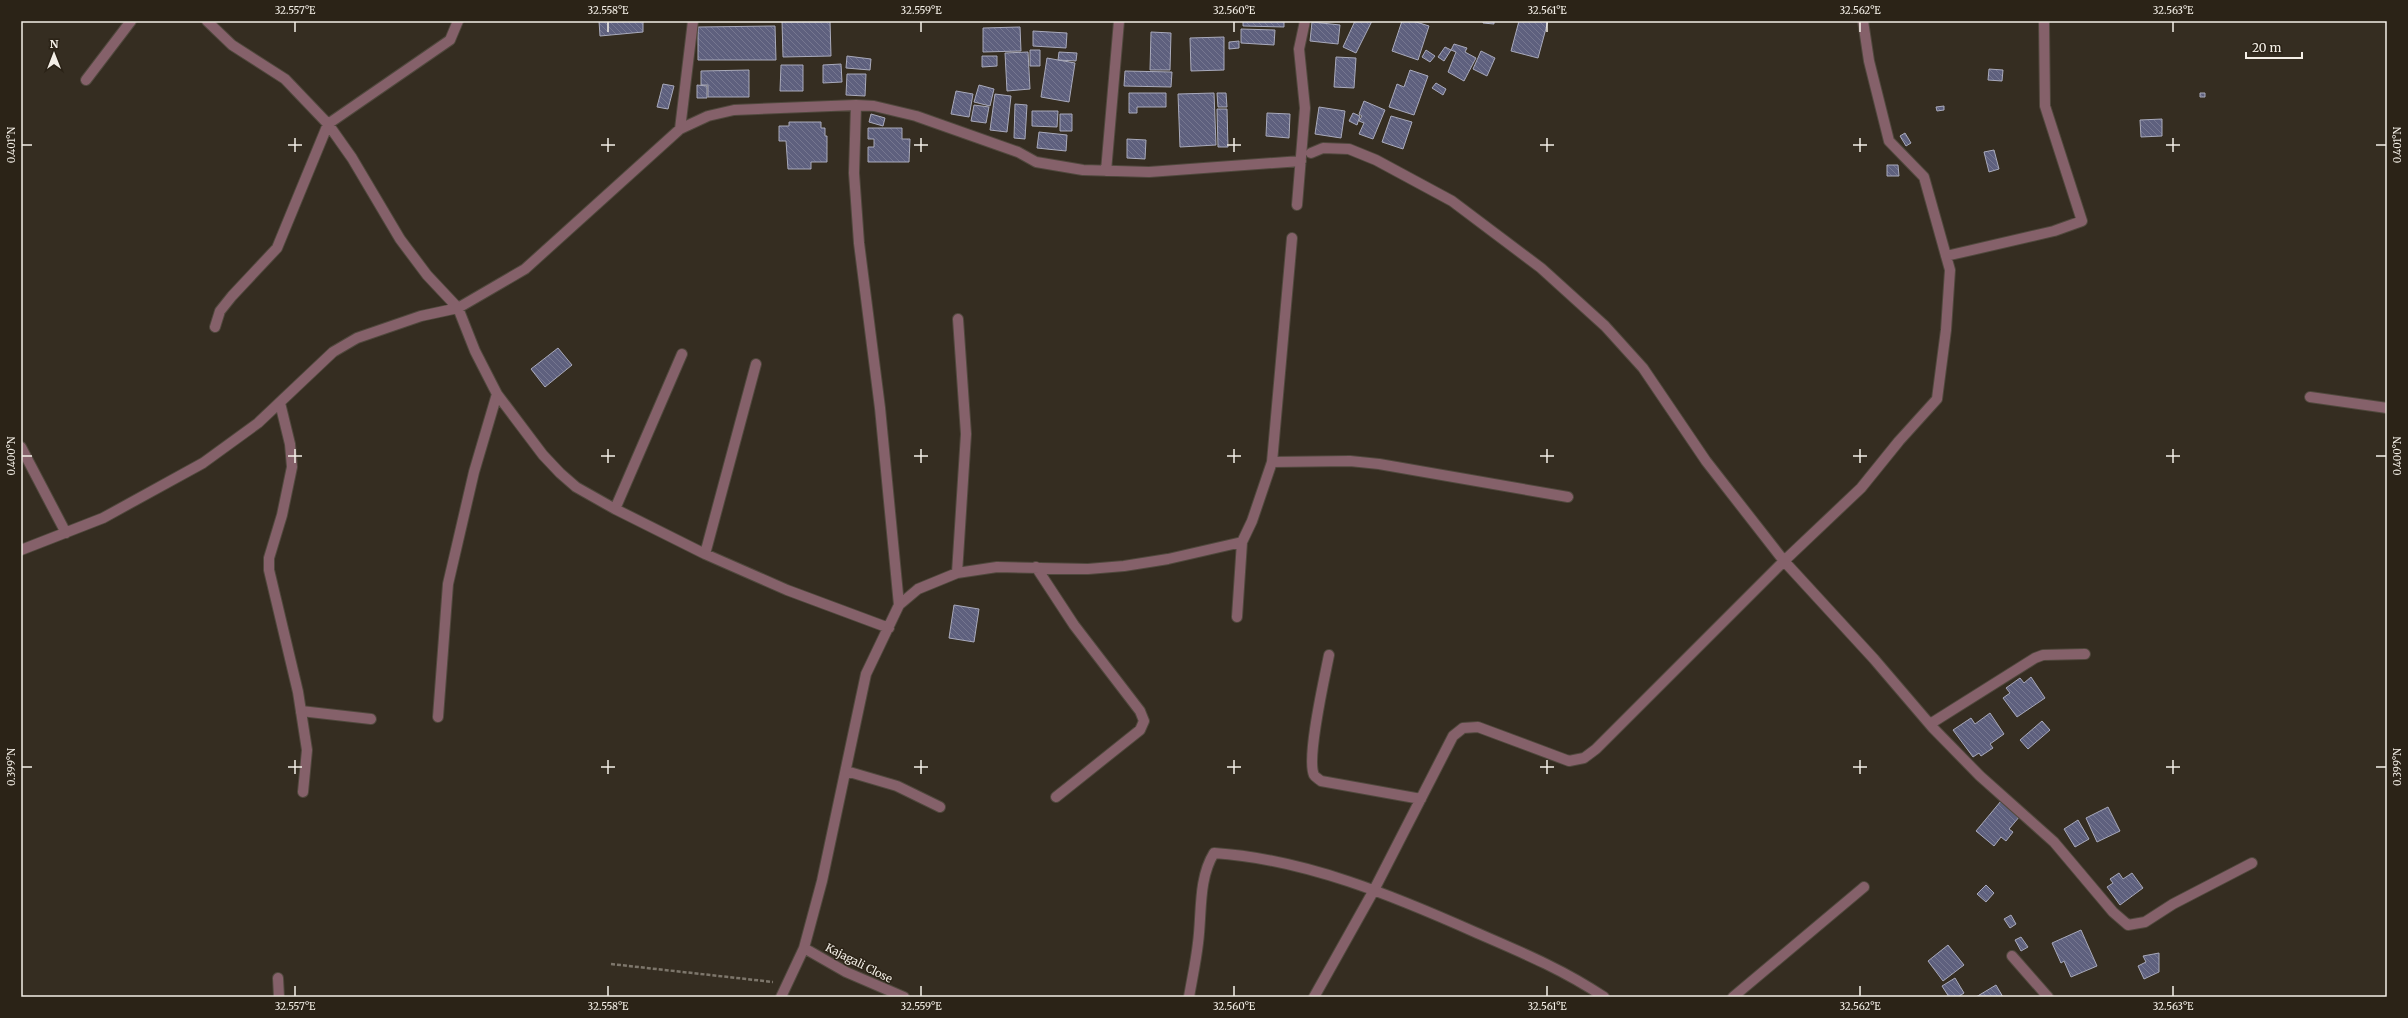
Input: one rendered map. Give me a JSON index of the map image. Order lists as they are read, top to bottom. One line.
{"streets":{"street":["Kajagali Close"]},"scale_bar":"20 m","north":"top","coordinates":["32.557°E","32.558°E","32.559°E","32.560°E","32.561°E","32.562°E","32.563°E","0.401°N","0.400°N","0.399°N"]}
